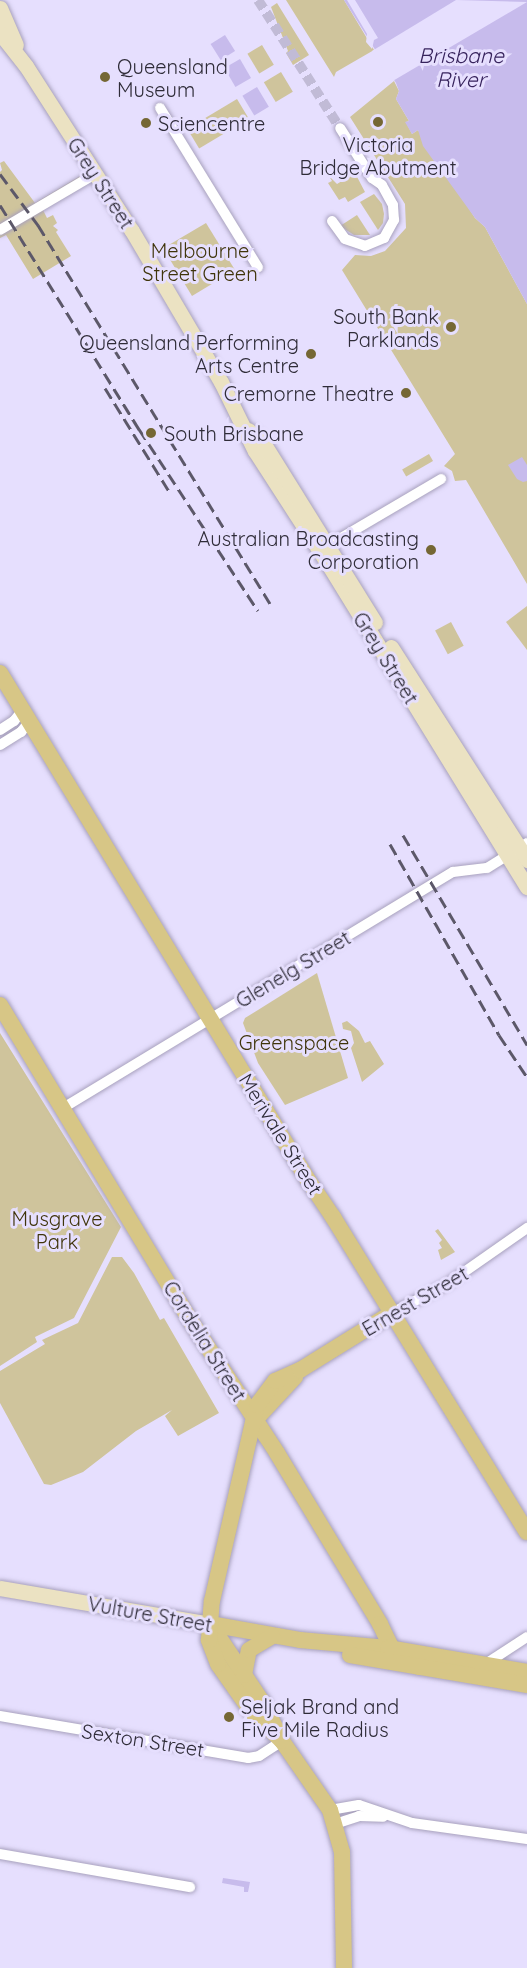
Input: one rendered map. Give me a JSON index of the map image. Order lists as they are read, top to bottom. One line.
{"streets":{"main road":["Merivale Street","Ernest Street","Cordelia Street","Vulture Street"],"street":["Grey Street","Glenelg Street","Sexton Street"]},"crossings":[["Grey Street","Glenelg Street"],["Glenelg Street","Merivale Street"],["Glenelg Street","Cordelia Street"],["Merivale Street","Ernest Street"],["Ernest Street","Cordelia Street"],["Ernest Street","Vulture Street"],["Ernest Street","Sexton Street"],["Cordelia Street","Vulture Street"]],"water":["Brisbane River"],"parks":["Melbourne Street Green","Greenspace","Musgrave Park"],"places":["Queensland Museum","Victoria Bridge Abutment","Sciencentre","South Bank Parklands","Queensland Performing Arts Centre","Cremorne Theatre","South Brisbane","Australian Broadcasting Corporation","Seljak Brand and Five Mile Radius"]}
